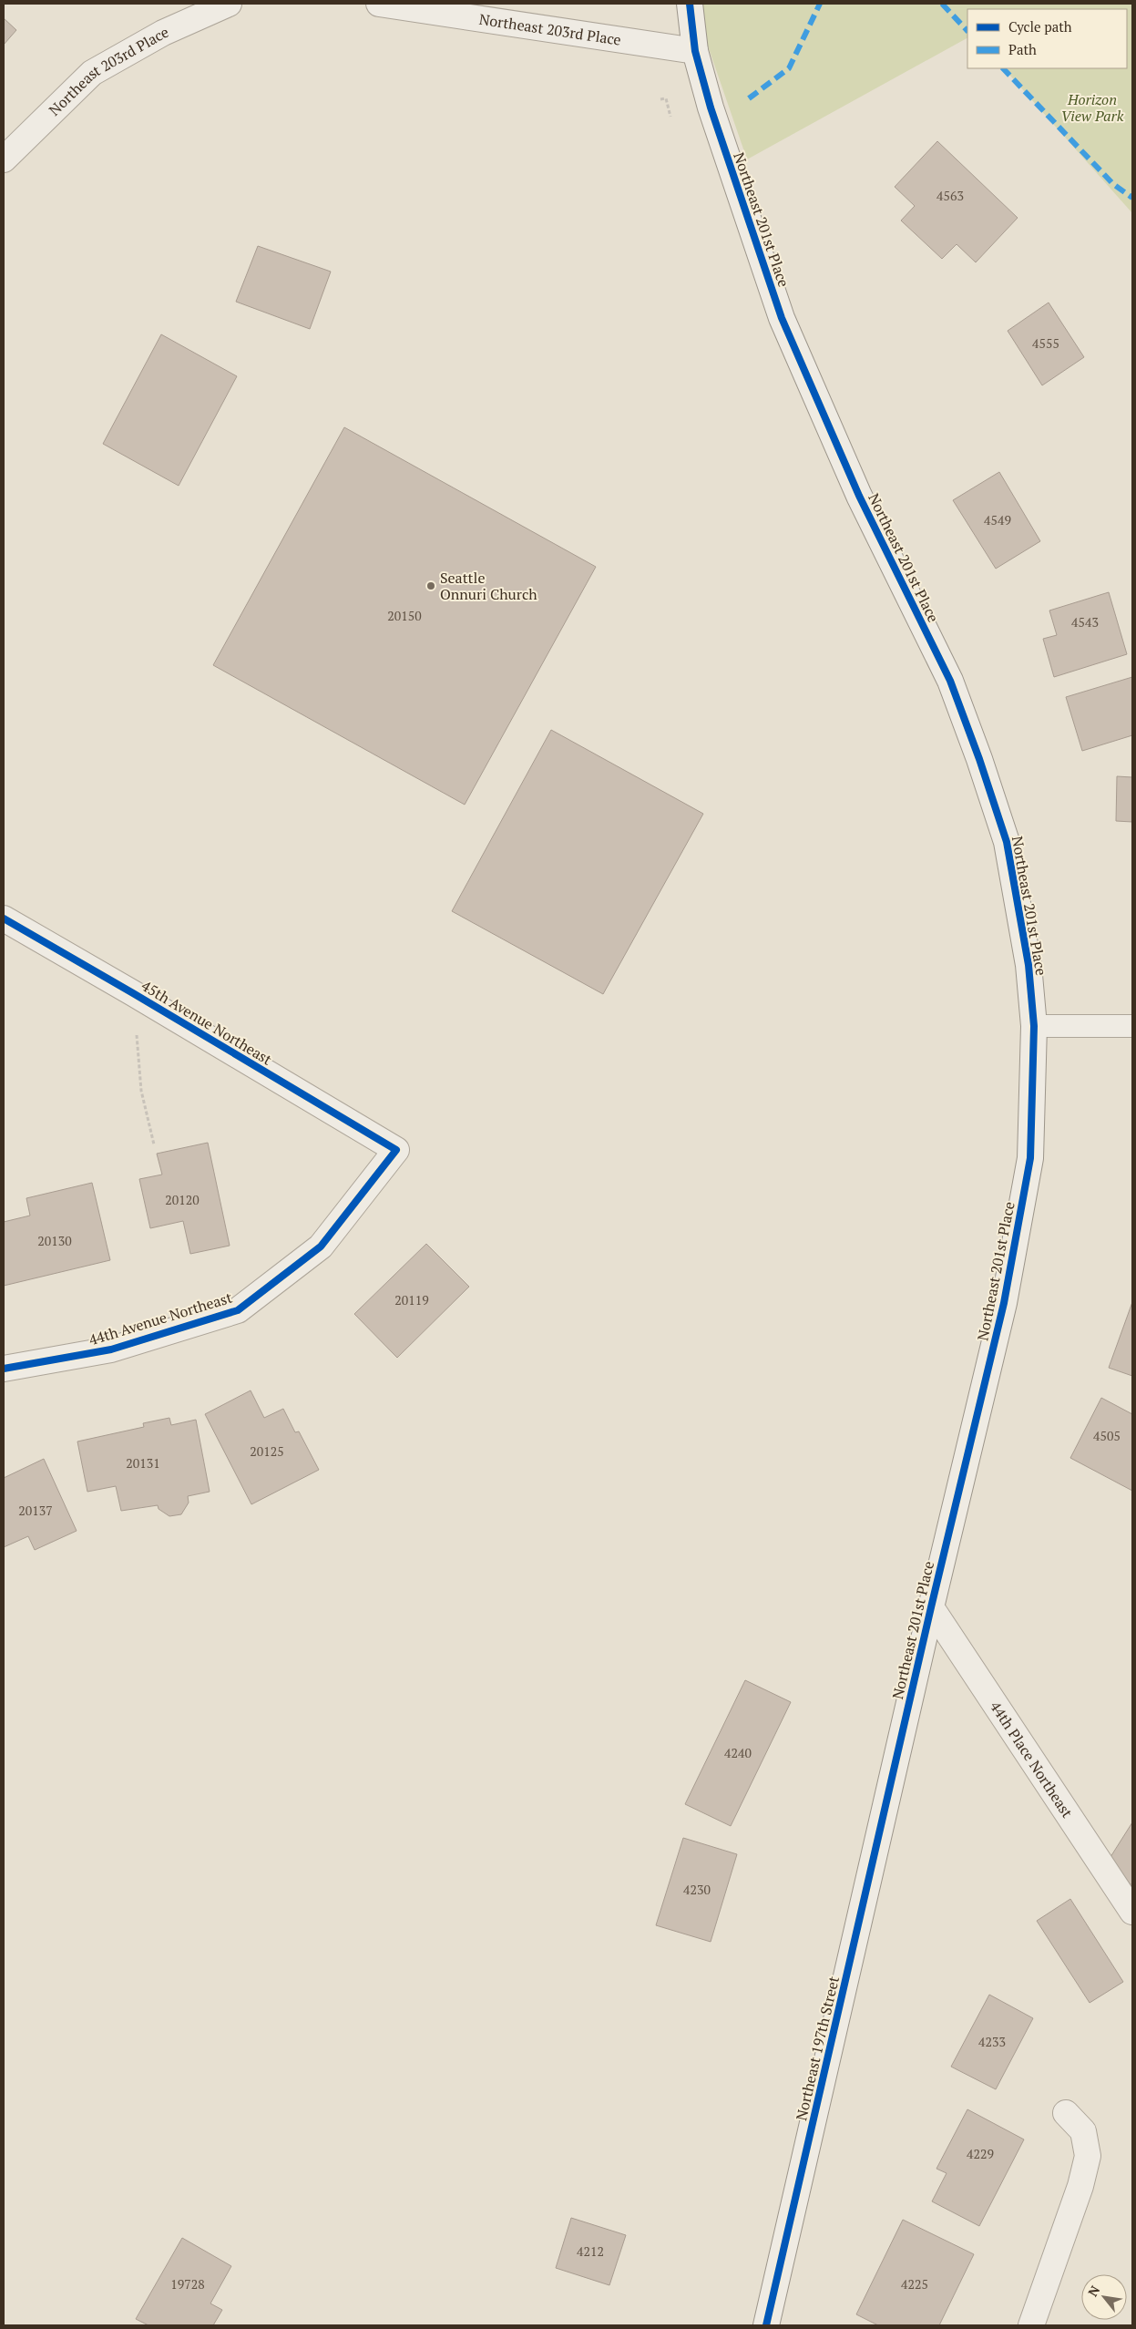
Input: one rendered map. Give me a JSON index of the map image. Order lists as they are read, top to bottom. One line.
{"streets":{"street":["Northeast 203rd Place","Northeast 201st Place","45th Avenue Northeast","44th Avenue Northeast","44th Place Northeast","Northeast 197th Street"]},"crossings":[["Northeast 203rd Place","Northeast 201st Place"],["Northeast 201st Place","44th Place Northeast"],["Northeast 201st Place","Northeast 197th Street"],["45th Avenue Northeast","44th Avenue Northeast"]],"parks":["Horizon View Park"],"places":["Seattle Onnuri Church"],"house_numbers":["4563","4555","4549","20150","4543","20120","20130","20119","4505","20125","20131","20137","4240","4230","4233","4229","4212","19728","4225"],"legend":["Cycle path","Path"],"north":"top left"}
